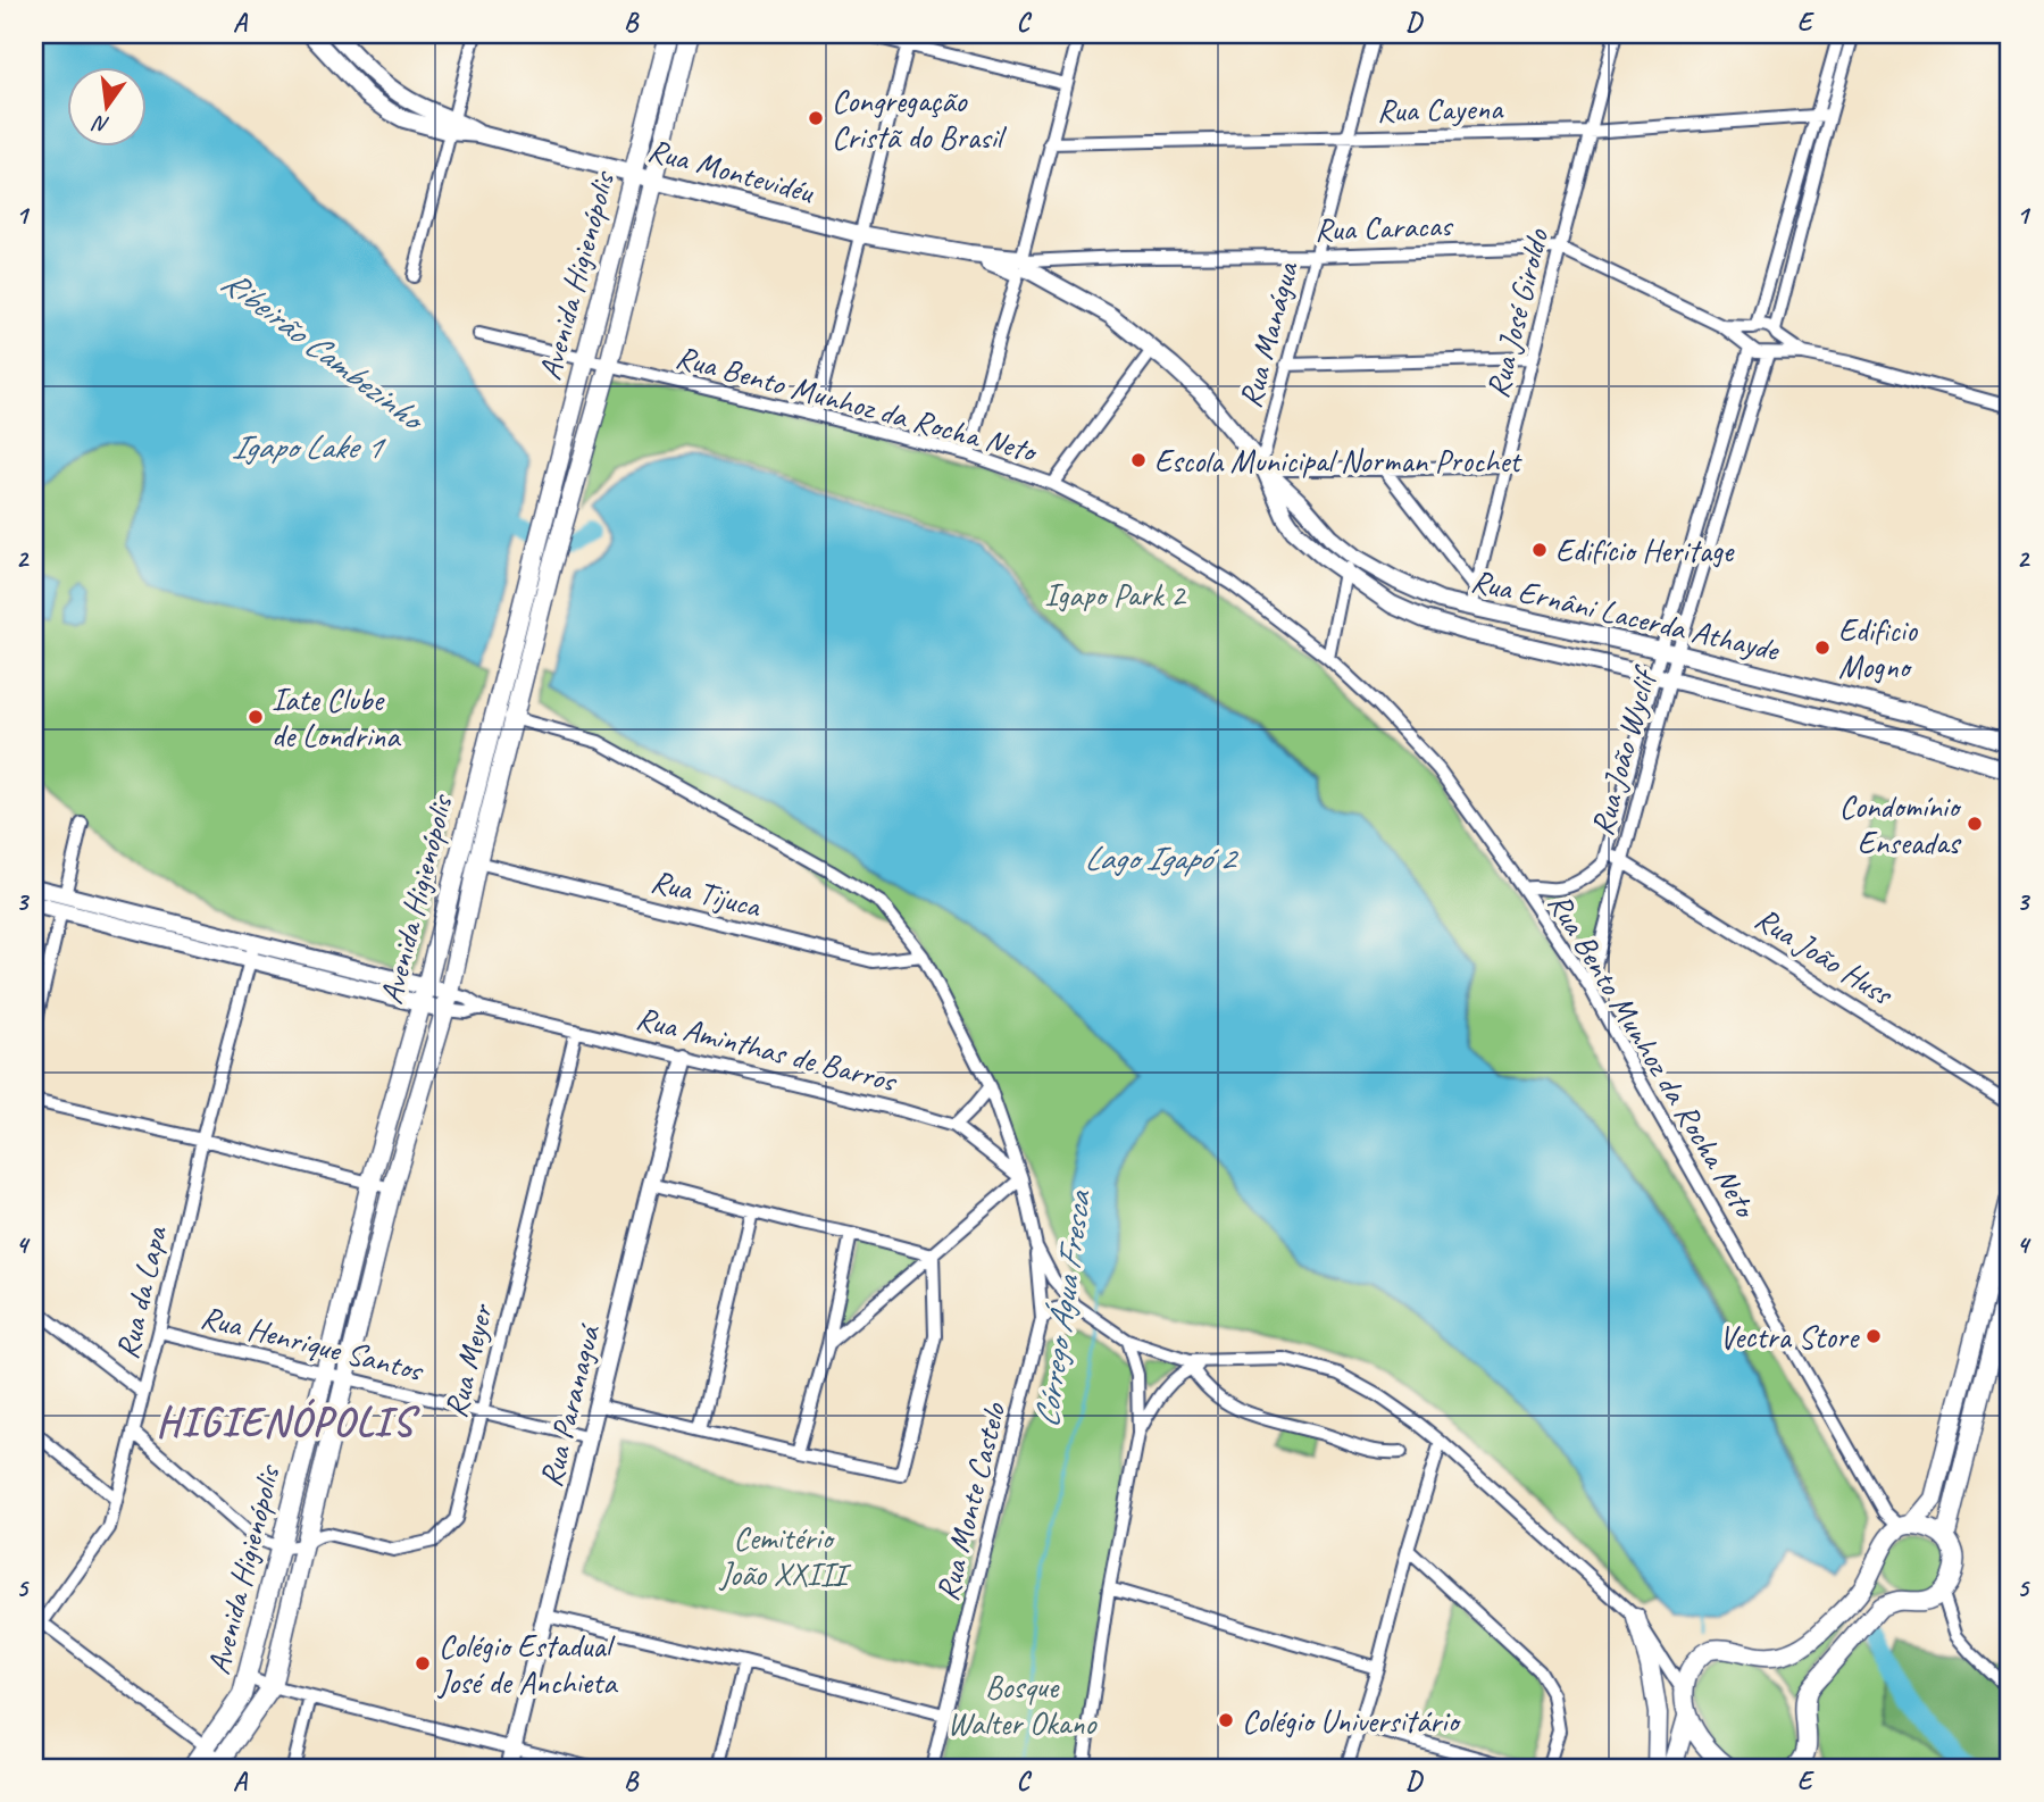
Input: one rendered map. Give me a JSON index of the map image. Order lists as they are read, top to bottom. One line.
{"streets":{"main road":["Avenida Higienópolis"],"street":["Rua Cayena","Rua Montevidéu","Rua Caracas","Rua José Giroldo","Rua Manágua","Rua Bento Munhoz da Rocha Neto","Rua Ernâni Lacerda Athayde","Rua João Wyclif","Rua Tijuca","Rua João Huss","Rua Aminthas de Barros","Rua da Lapa","Rua Henrique Santos","Rua Meyer","Rua Paranaguá","Rua Monte Castelo"]},"crossings":[["Rua Cayena","Rua José Giroldo"],["Rua Cayena","Rua Manágua"],["Rua Cayena","Rua João Wyclif"],["Rua Montevidéu","Rua Caracas"],["Rua Montevidéu","Avenida Higienópolis"],["Rua Montevidéu","Rua Manágua"],["Rua Montevidéu","Rua Ernâni Lacerda Athayde"],["Rua Montevidéu","Rua João Wyclif"],["Rua Caracas","Rua José Giroldo"],["Rua Caracas","Rua Manágua"],["Rua Caracas","Rua João Wyclif"],["Avenida Higienópolis","Rua Bento Munhoz da Rocha Neto"],["Avenida Higienópolis","Rua Tijuca"],["Avenida Higienópolis","Rua Aminthas de Barros"],["Avenida Higienópolis","Rua Henrique Santos"],["Avenida Higienópolis","Rua Meyer"],["Rua José Giroldo","Rua Ernâni Lacerda Athayde"],["Rua Manágua","Rua Ernâni Lacerda Athayde"],["Rua Bento Munhoz da Rocha Neto","Rua João Wyclif"],["Rua Ernâni Lacerda Athayde","Rua João Wyclif"],["Rua João Wyclif","Rua João Huss"],["Rua Aminthas de Barros","Rua da Lapa"],["Rua Aminthas de Barros","Rua Meyer"],["Rua Aminthas de Barros","Rua Paranaguá"],["Rua da Lapa","Rua Henrique Santos"],["Rua Henrique Santos","Rua Meyer"],["Rua Henrique Santos","Rua Paranaguá"]],"districts":["HIGIENÓPOLIS"],"water":["Ribeirão Cambezinho","Igapo Lake 1","Lago Igapó 2","Córrego Água Fresca"],"parks":["Igapo Park 2","Cemitério João XXIII","Bosque Walter Okano"],"places":["Congregação Cristã do Brasil","Escola Municipal Norman Prochet","Edifício Heritage","Edificio Mogno","Iate Clube de Londrina","Condomínio Enseadas","Vectra Store","Colégio Estadual José de Anchieta","Colégio Universitário"],"north":"bottom","grid":{"columns":["A","B","C","D","E"],"rows":["1","2","3","4","5"]}}
